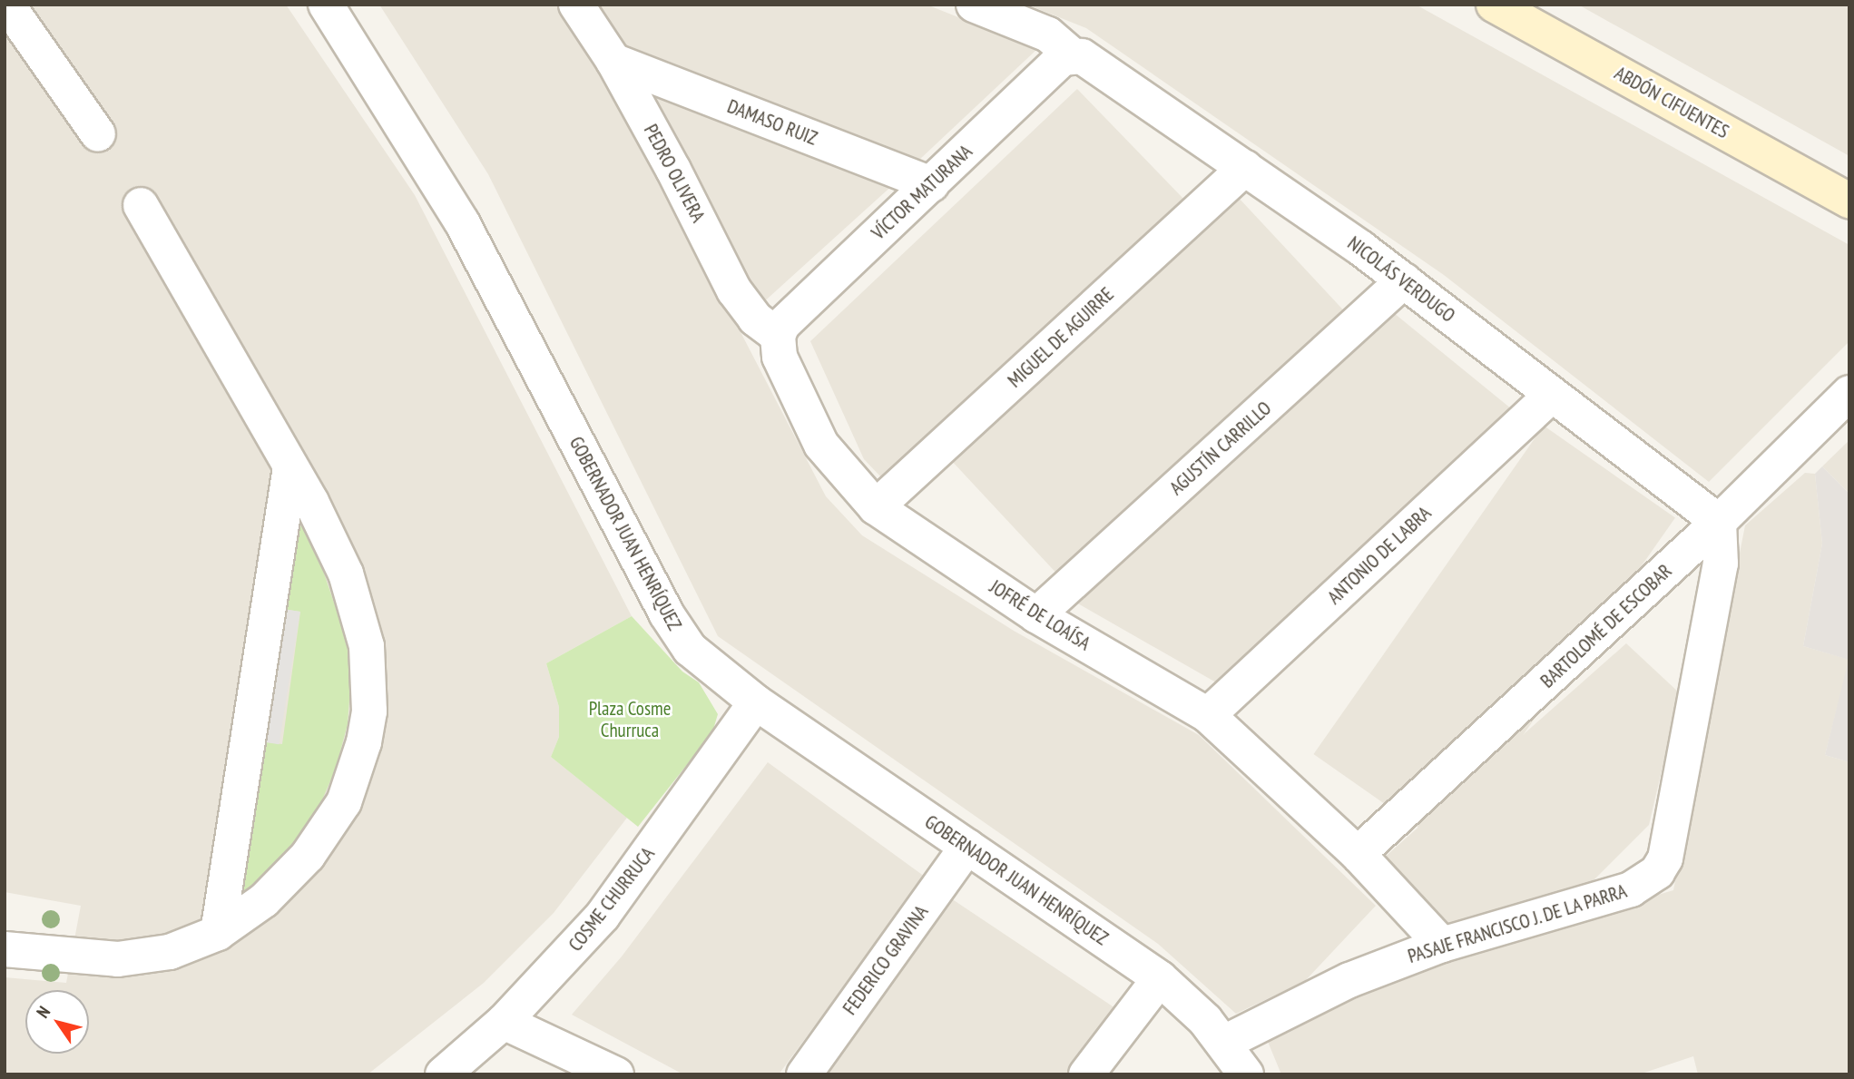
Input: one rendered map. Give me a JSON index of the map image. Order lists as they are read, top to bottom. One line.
{"streets":{"street":["ABDÓN CIFUENTES","DAMASO RUIZ","PEDRO OLIVERA","VÍCTOR MATURANA","NICOLÁS VERDUGO","MIGUEL DE AGUIRRE","AGUSTÍN CARRILLO","GOBERNADOR JUAN HENRÍQUEZ","ANTONIO DE LABRA","JOFRÉ DE LOAÍSA","BARTOLOMÉ DE ESCOBAR","COSME CHURRUCA","PASAJE FRANCISCO J. DE LA PARRA","FEDERICO GRAVINA"]},"crossings":[["DAMASO RUIZ","PEDRO OLIVERA"],["DAMASO RUIZ","VÍCTOR MATURANA"],["PEDRO OLIVERA","VÍCTOR MATURANA"],["PEDRO OLIVERA","JOFRÉ DE LOAÍSA"],["VÍCTOR MATURANA","NICOLÁS VERDUGO"],["VÍCTOR MATURANA","JOFRÉ DE LOAÍSA"],["NICOLÁS VERDUGO","MIGUEL DE AGUIRRE"],["NICOLÁS VERDUGO","AGUSTÍN CARRILLO"],["NICOLÁS VERDUGO","ANTONIO DE LABRA"],["NICOLÁS VERDUGO","BARTOLOMÉ DE ESCOBAR"],["NICOLÁS VERDUGO","PASAJE FRANCISCO J. DE LA PARRA"],["MIGUEL DE AGUIRRE","JOFRÉ DE LOAÍSA"],["AGUSTÍN CARRILLO","JOFRÉ DE LOAÍSA"],["GOBERNADOR JUAN HENRÍQUEZ","COSME CHURRUCA"],["GOBERNADOR JUAN HENRÍQUEZ","PASAJE FRANCISCO J. DE LA PARRA"],["GOBERNADOR JUAN HENRÍQUEZ","FEDERICO GRAVINA"],["ANTONIO DE LABRA","JOFRÉ DE LOAÍSA"],["JOFRÉ DE LOAÍSA","BARTOLOMÉ DE ESCOBAR"],["JOFRÉ DE LOAÍSA","PASAJE FRANCISCO J. DE LA PARRA"],["BARTOLOMÉ DE ESCOBAR","PASAJE FRANCISCO J. DE LA PARRA"]],"parks":["Plaza Cosme Churruca"],"north":"top left"}
